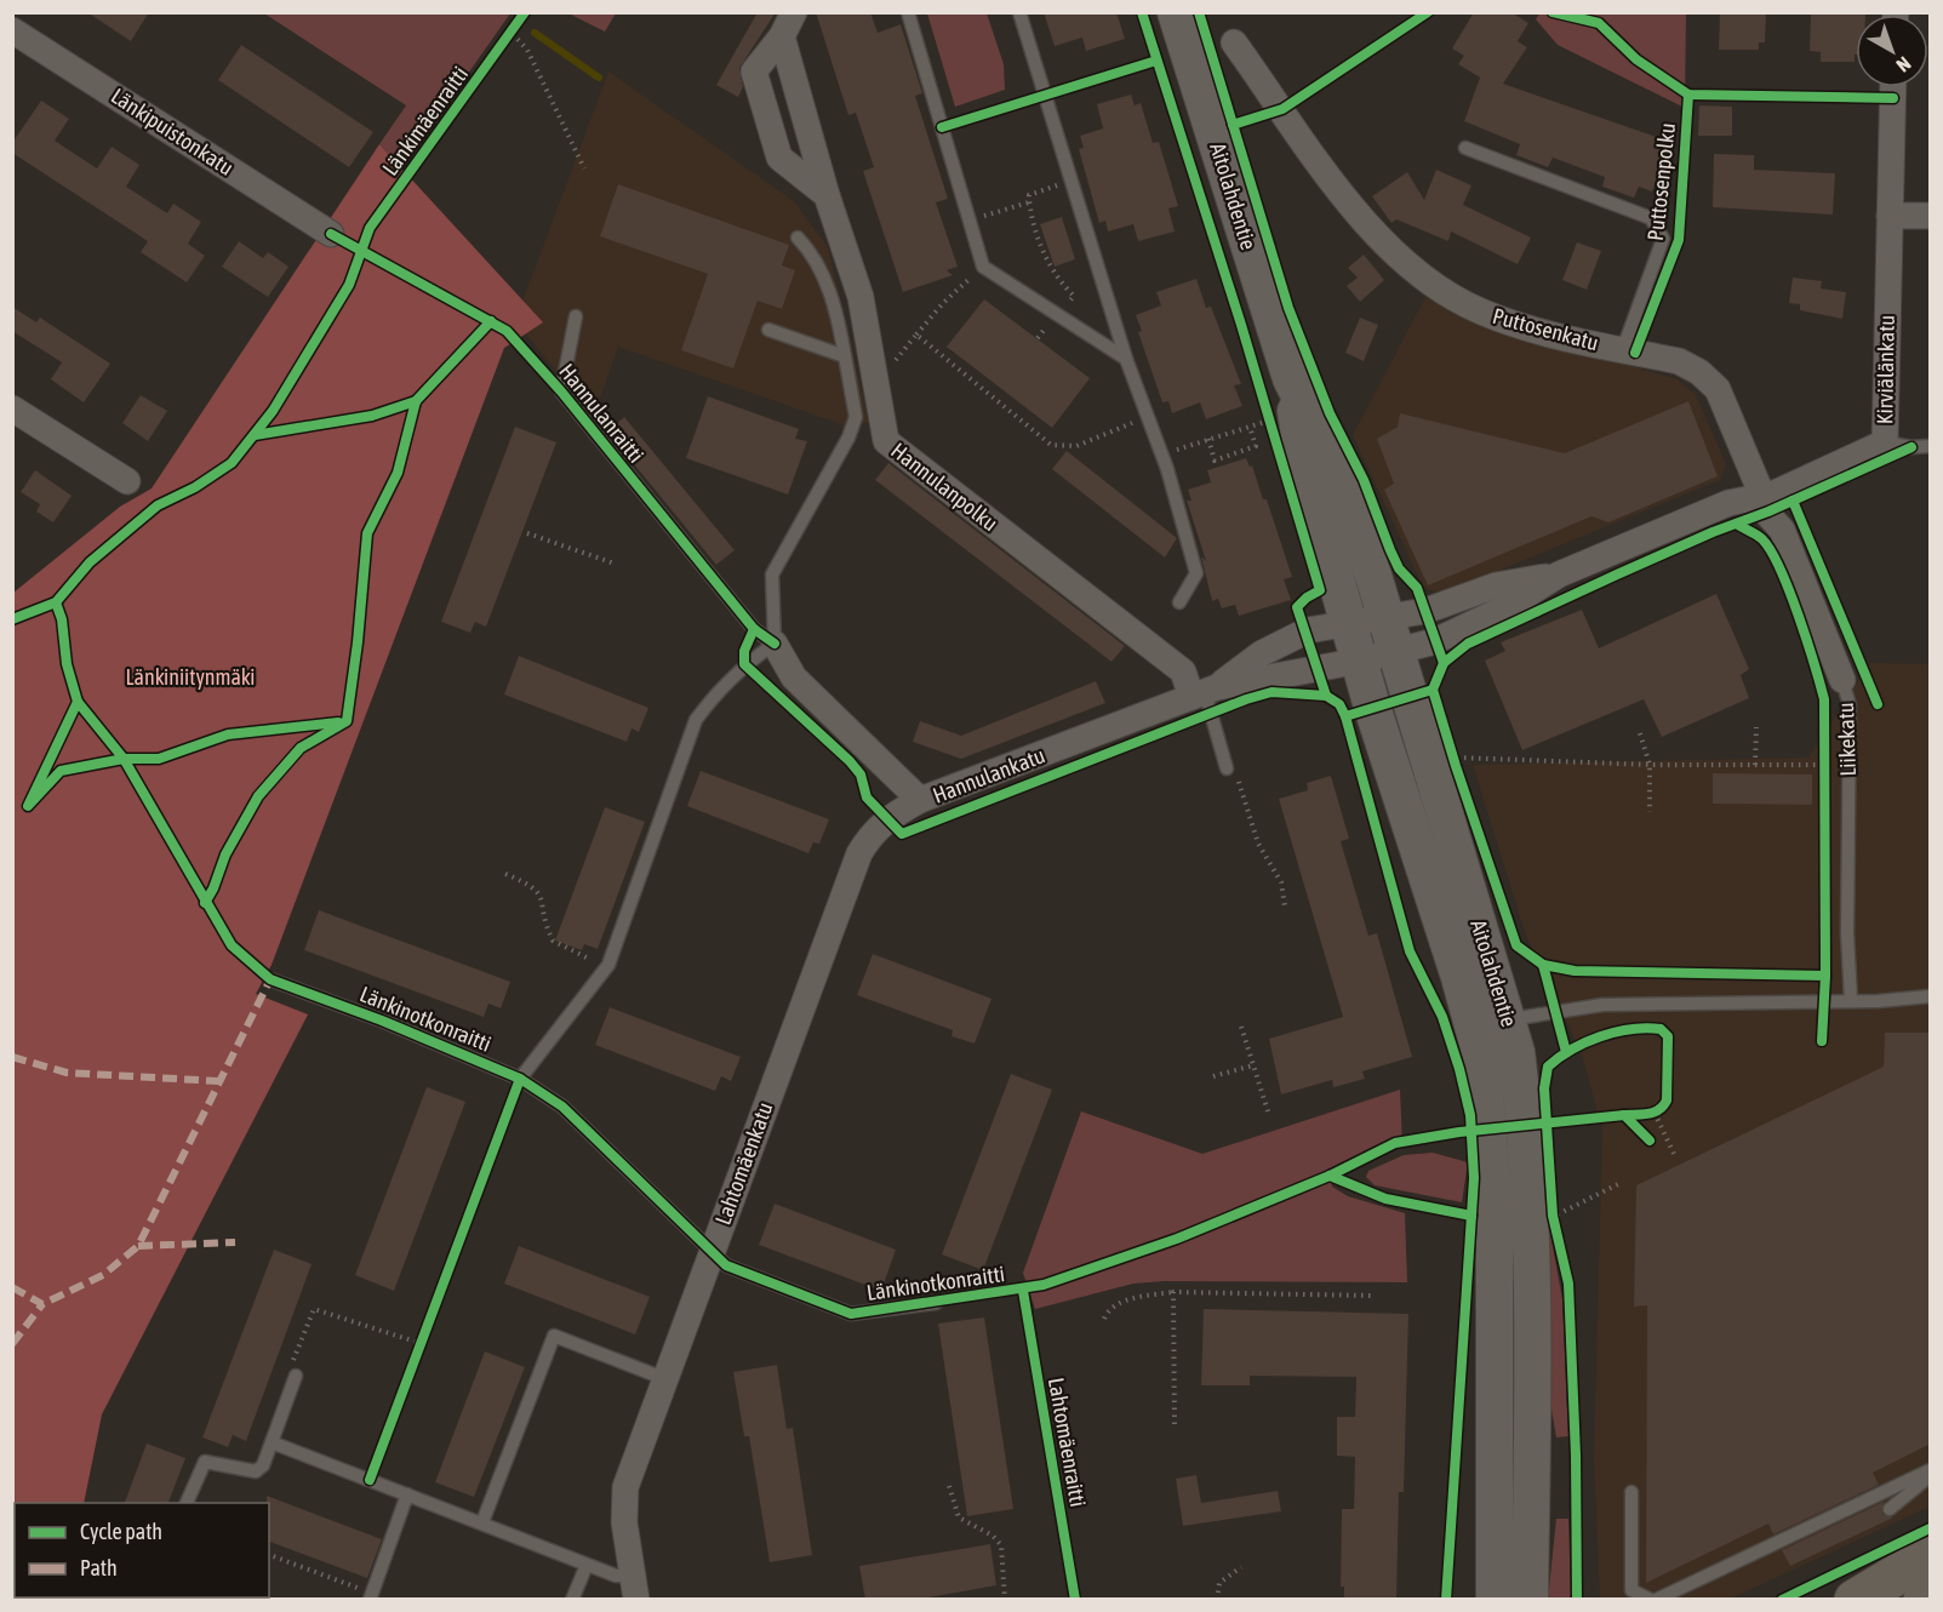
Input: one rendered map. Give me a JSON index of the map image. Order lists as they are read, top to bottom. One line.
{"streets":{"main road":["Aitolahdentie"],"street":["Länkipuistonkatu","Puttosenkatu","Kirviälänkatu","Hannulanpolku","Liikekatu","Hannulankatu","Lahtomäenkatu"],"lane":["Puttosenpolku","Hannulanraitti","Länkinotkonraitti"],"cycle path":["Länkimäenraitti","Lahtomäenraitti"]},"crossings":[["Puttosenpolku","Puttosenkatu"],["Aitolahdentie","Kirviälänkatu"],["Aitolahdentie","Hannulankatu"],["Puttosenkatu","Kirviälänkatu"],["Puttosenkatu","Liikekatu"],["Kirviälänkatu","Liikekatu"],["Kirviälänkatu","Hannulankatu"],["Hannulanraitti","Hannulankatu"],["Hannulanpolku","Hannulankatu"],["Hannulankatu","Lahtomäenkatu"],["Länkinotkonraitti","Lahtomäenkatu"]],"parks":["Länkiniitynmäki"],"legend":["Cycle path","Path"],"north":"bottom right"}
